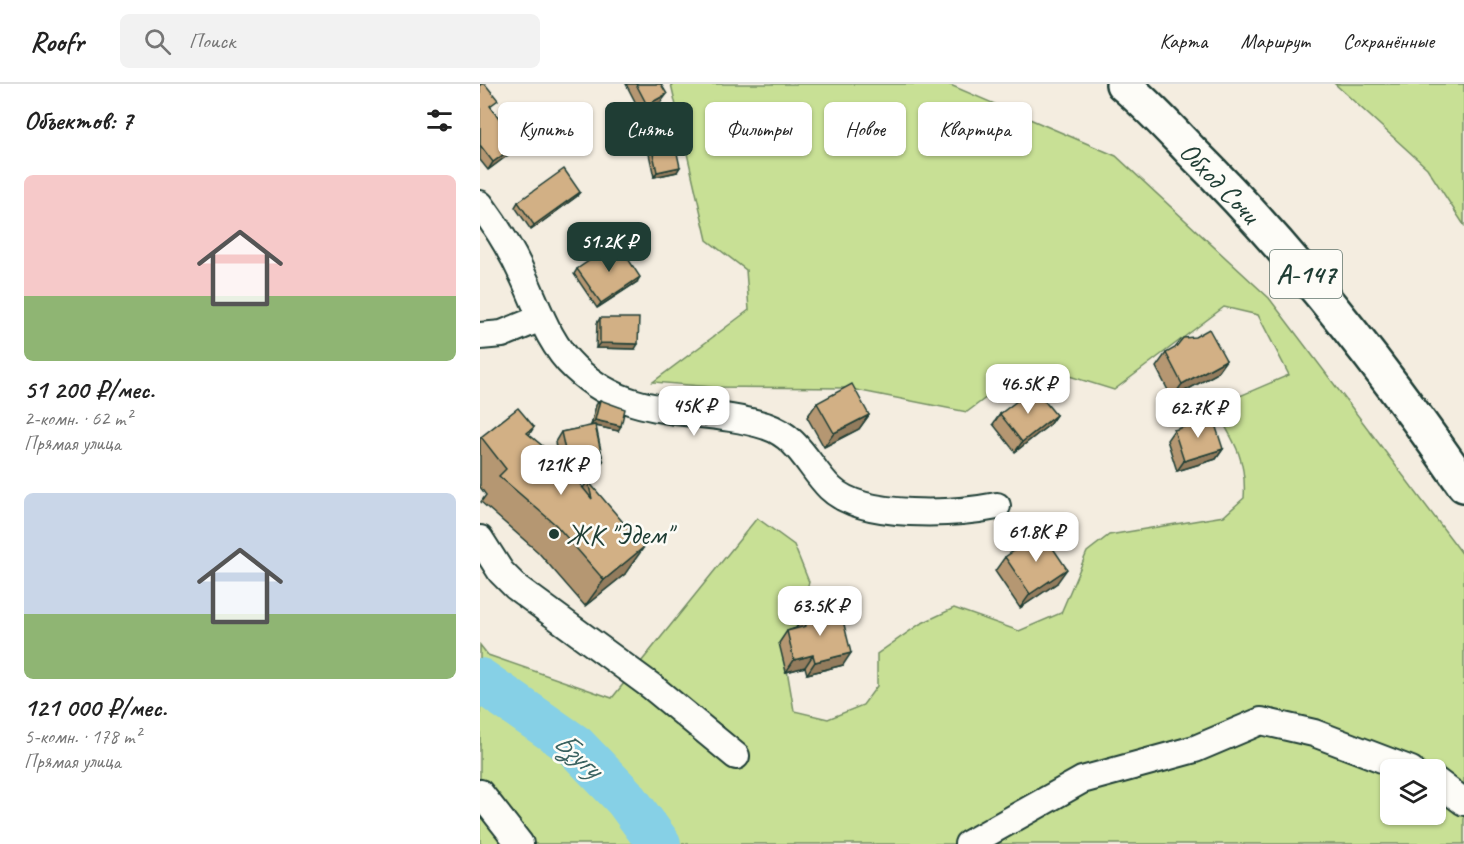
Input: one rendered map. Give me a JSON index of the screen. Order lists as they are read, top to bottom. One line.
{"streets":{"highway":["Обход Сочи","А-147"]},"water":["Бзугу"],"places":["ЖК \"Эдем\""],"page":{"header":"Roofr","search":"Поиск","nav":["Карта","Маршрут","Сохранённые"],"heading":"Объектов: 7","chip":["Купить","Снять","Фильтры","Новое","Квартира"],"list":[{"name":"51 200 ₽/мес.","note":"2-комн. · 62 m² · Прямая улица"},{"name":"121 000 ₽/мес.","note":"5-комн. · 178 m² · Прямая улица"}],"price":["51.2K ₽","46.5K ₽","45K ₽","62.7K ₽","121K ₽","61.8K ₽","63.5K ₽"]}}
